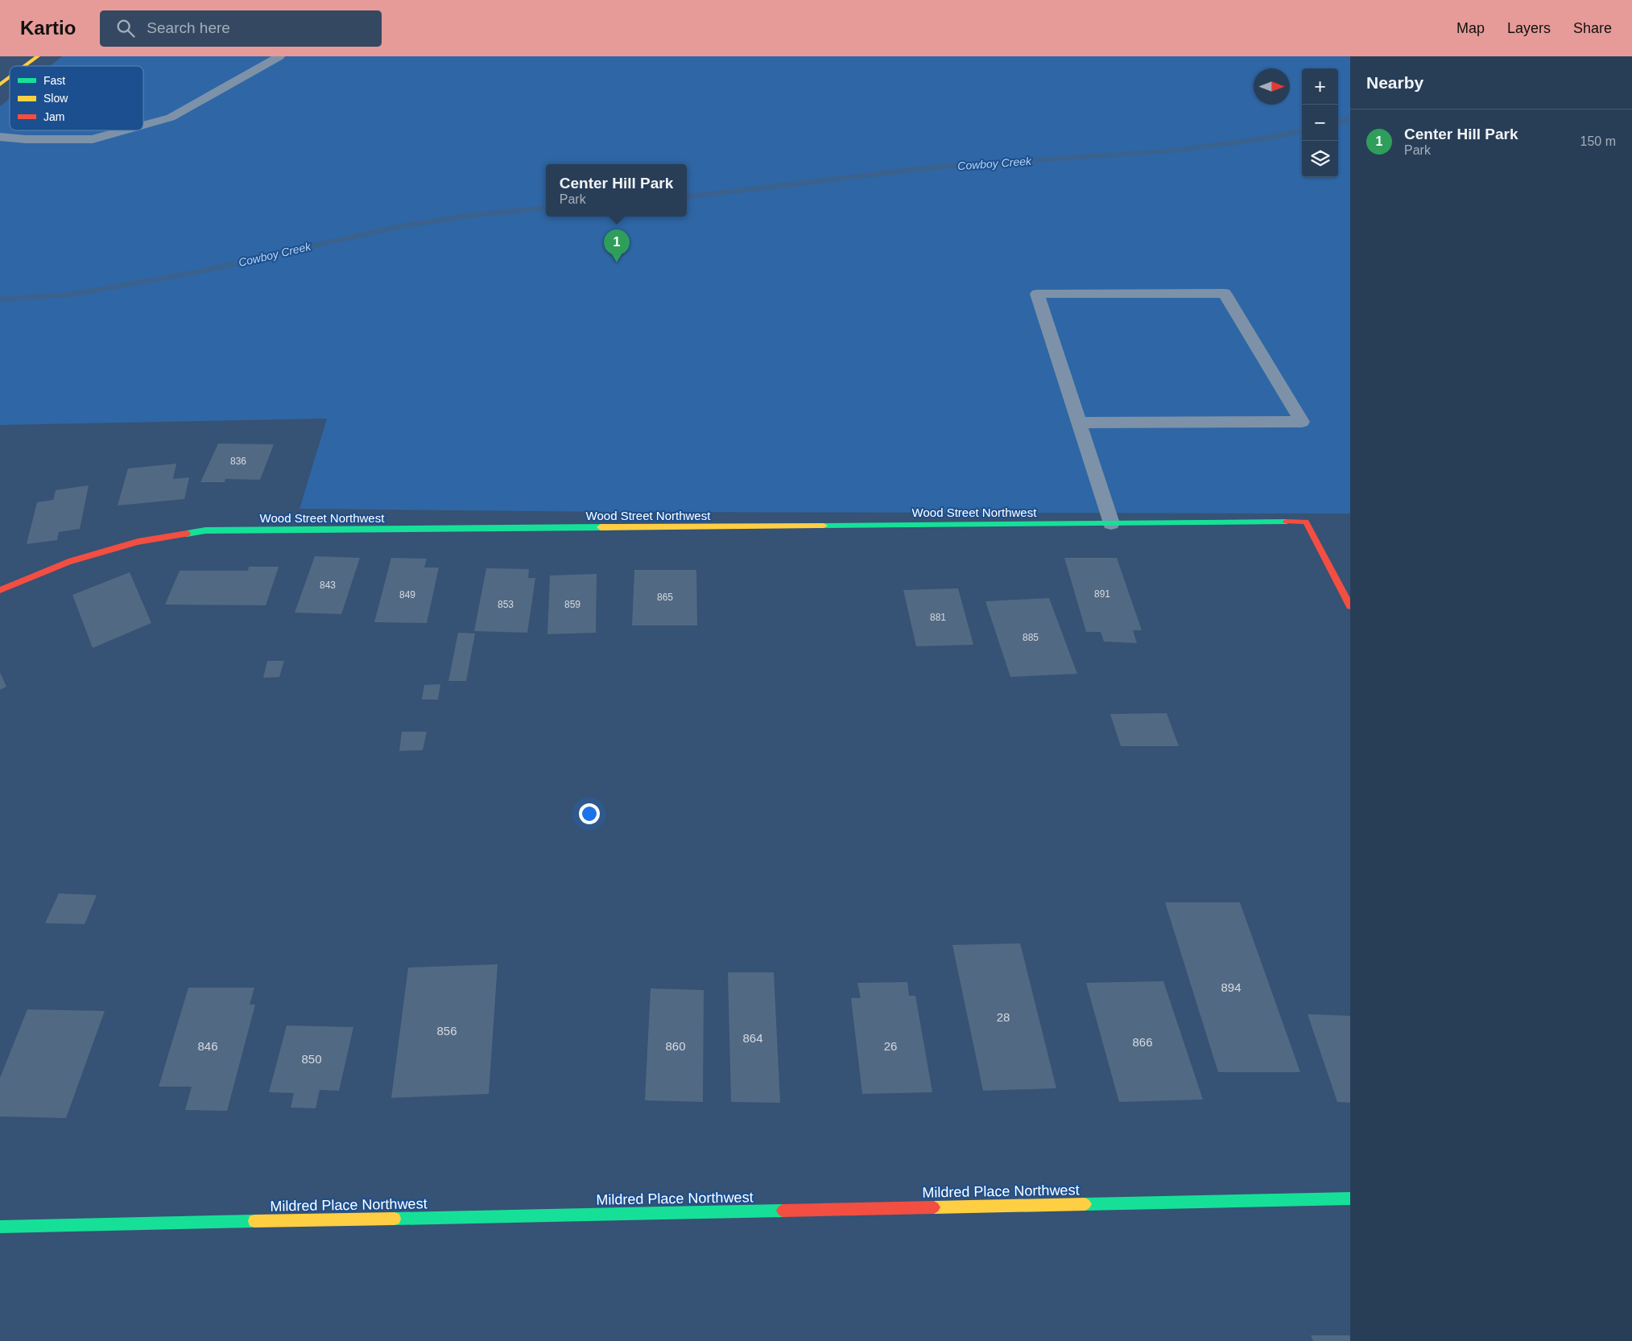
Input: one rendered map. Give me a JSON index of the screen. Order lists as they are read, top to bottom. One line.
{"streets":{"street":["Wood Street Northwest","Mildred Place Northwest"]},"water":["Cowboy Creek"],"house_numbers":["836","843","891","849","865","853","859","881","885","894","28","856","864","866","846","860","26","850"],"legend":["Fast","Slow","Jam"],"north":"right","page":{"header":"Kartio","search":"Search here","nav":["Map","Layers","Share"],"heading":"Nearby","map_buttons":["+","−"],"list":[{"mark":"1","name":"Center Hill Park","note":"Park","value":"150 m"}],"popup":["Center Hill Park","Park"],"pins":"1"}}
